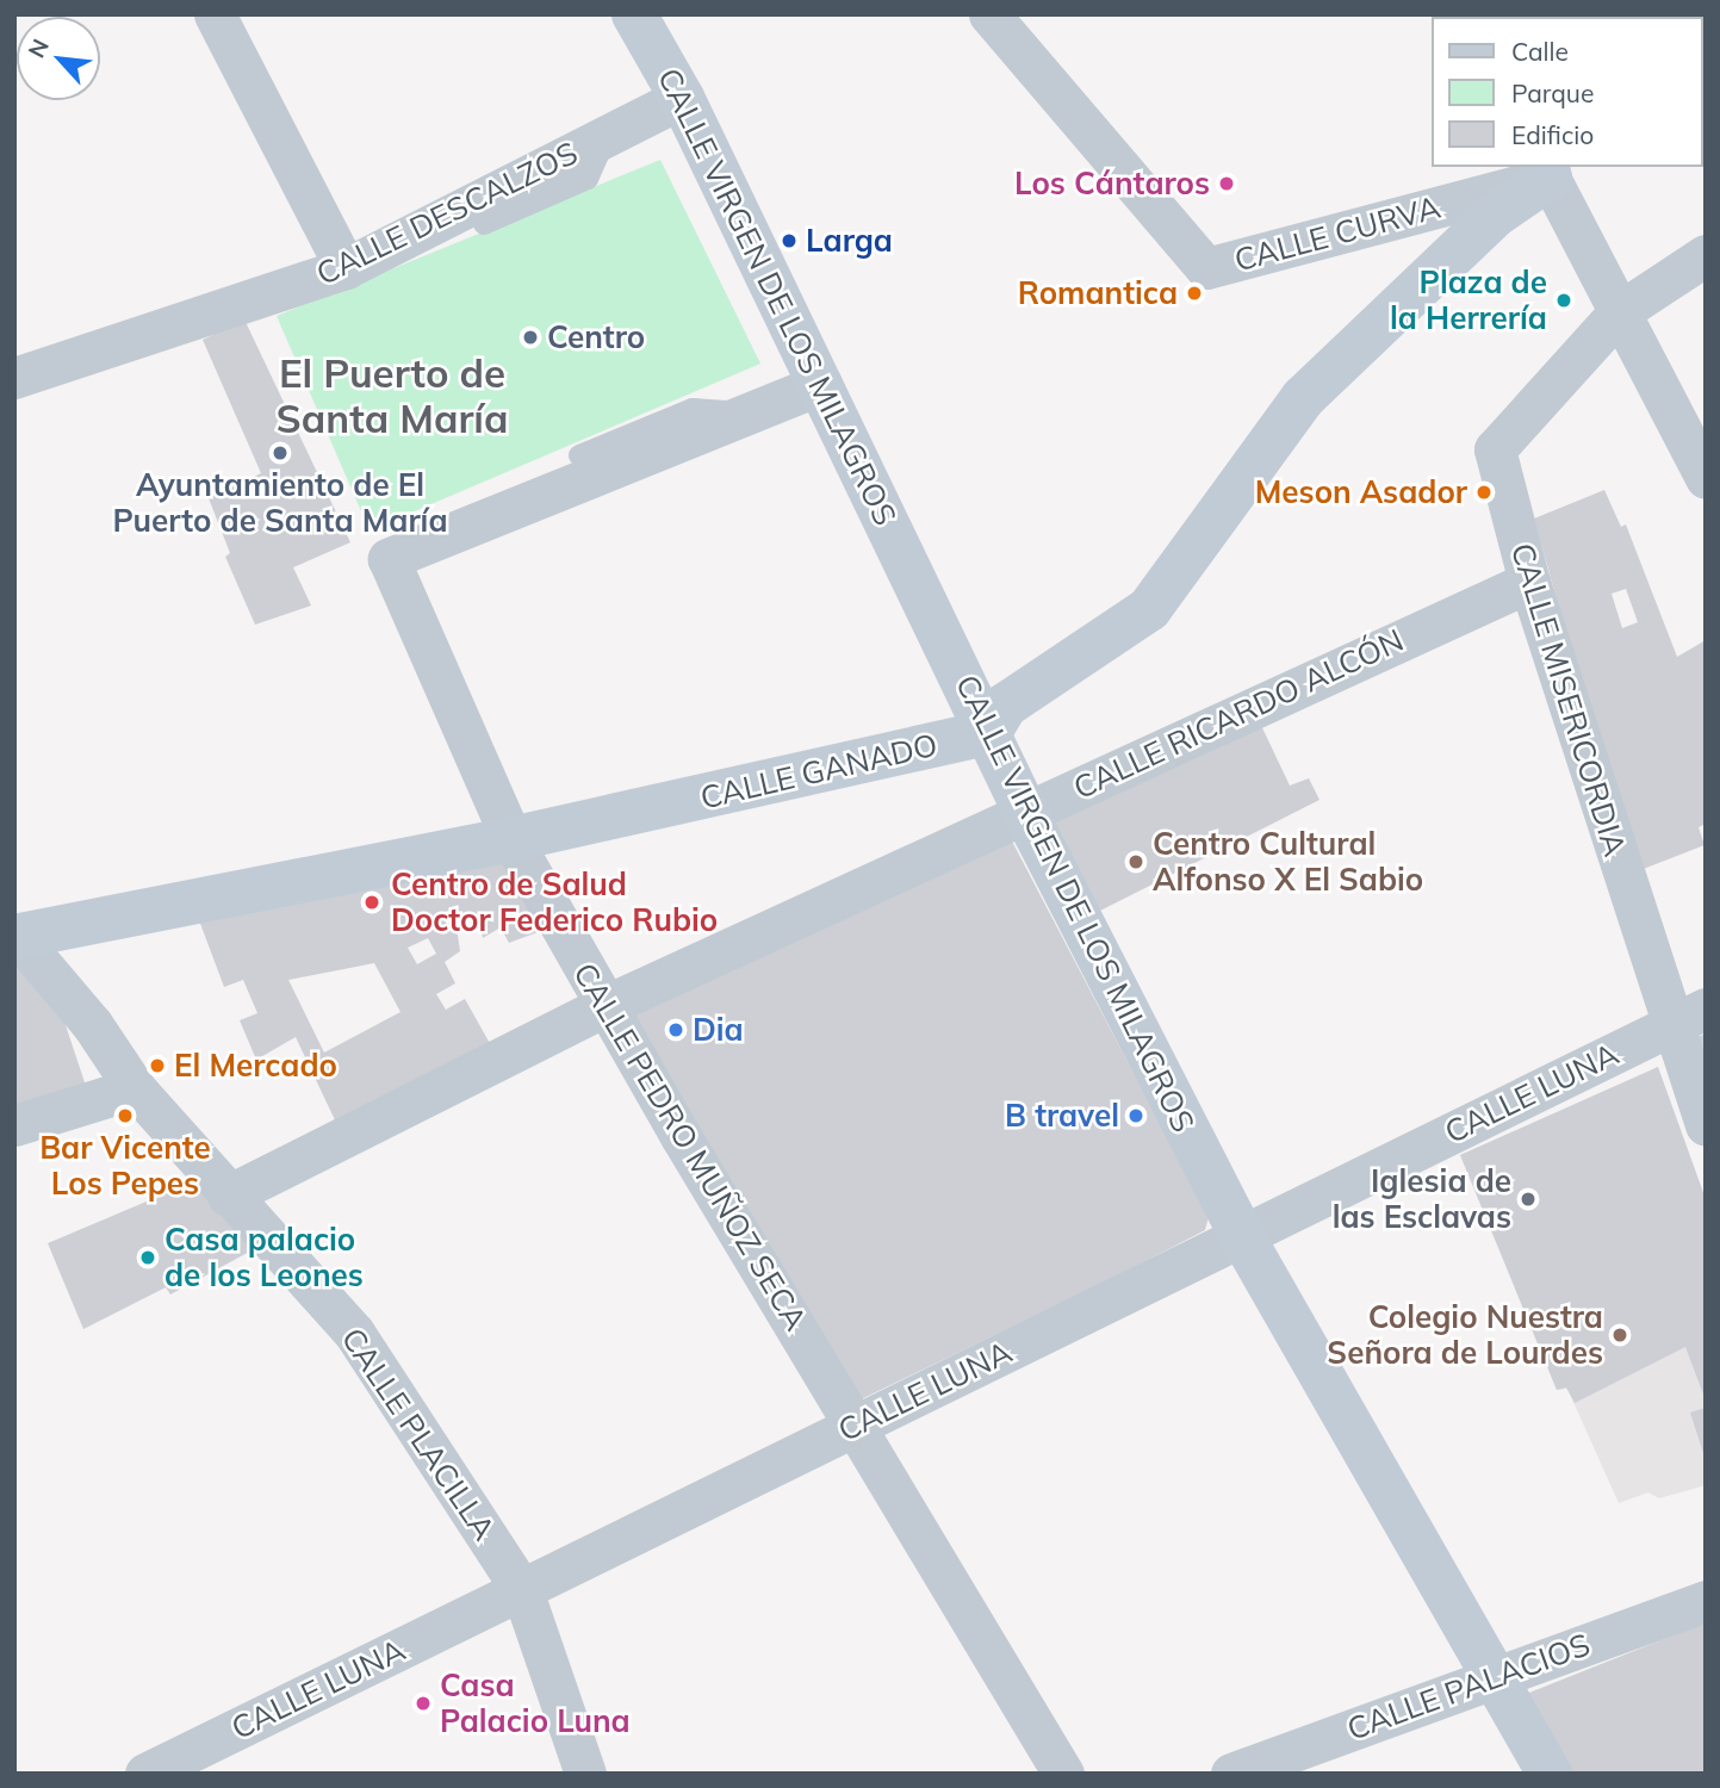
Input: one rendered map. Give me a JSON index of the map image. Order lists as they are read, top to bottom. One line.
{"streets":{"street":["CALLE DESCALZOS","CALLE CURVA","CALLE VIRGEN DE LOS MILAGROS","CALLE MISERICORDIA","CALLE RICARDO ALCÓN","CALLE GANADO","CALLE LUNA","CALLE PEDRO MUÑOZ SECA","CALLE PLACILLA","CALLE PALACIOS"]},"crossings":[["CALLE DESCALZOS","CALLE VIRGEN DE LOS MILAGROS"],["CALLE VIRGEN DE LOS MILAGROS","CALLE RICARDO ALCÓN"],["CALLE VIRGEN DE LOS MILAGROS","CALLE GANADO"],["CALLE VIRGEN DE LOS MILAGROS","CALLE LUNA"],["CALLE VIRGEN DE LOS MILAGROS","CALLE PEDRO MUÑOZ SECA"],["CALLE VIRGEN DE LOS MILAGROS","CALLE PALACIOS"],["CALLE MISERICORDIA","CALLE RICARDO ALCÓN"],["CALLE MISERICORDIA","CALLE LUNA"],["CALLE RICARDO ALCÓN","CALLE PEDRO MUÑOZ SECA"],["CALLE RICARDO ALCÓN","CALLE PLACILLA"],["CALLE GANADO","CALLE PEDRO MUÑOZ SECA"],["CALLE GANADO","CALLE PLACILLA"],["CALLE LUNA","CALLE PEDRO MUÑOZ SECA"],["CALLE LUNA","CALLE PLACILLA"]],"districts":["El Puerto de Santa María"],"places":["Los Cántaros","Larga","Romantica","Plaza de la Herrería","Centro","Ayuntamiento de El Puerto de Santa María","Meson Asador","Centro Cultural Alfonso X El Sabio","Centro de Salud Doctor Federico Rubio","Dia","El Mercado","Bar Vicente Los Pepes","B travel","Iglesia de las Esclavas","Casa palacio de los Leones","Colegio Nuestra Señora de Lourdes","Casa Palacio Luna"],"legend":["Calle","Parque","Edificio"],"north":"top left"}
